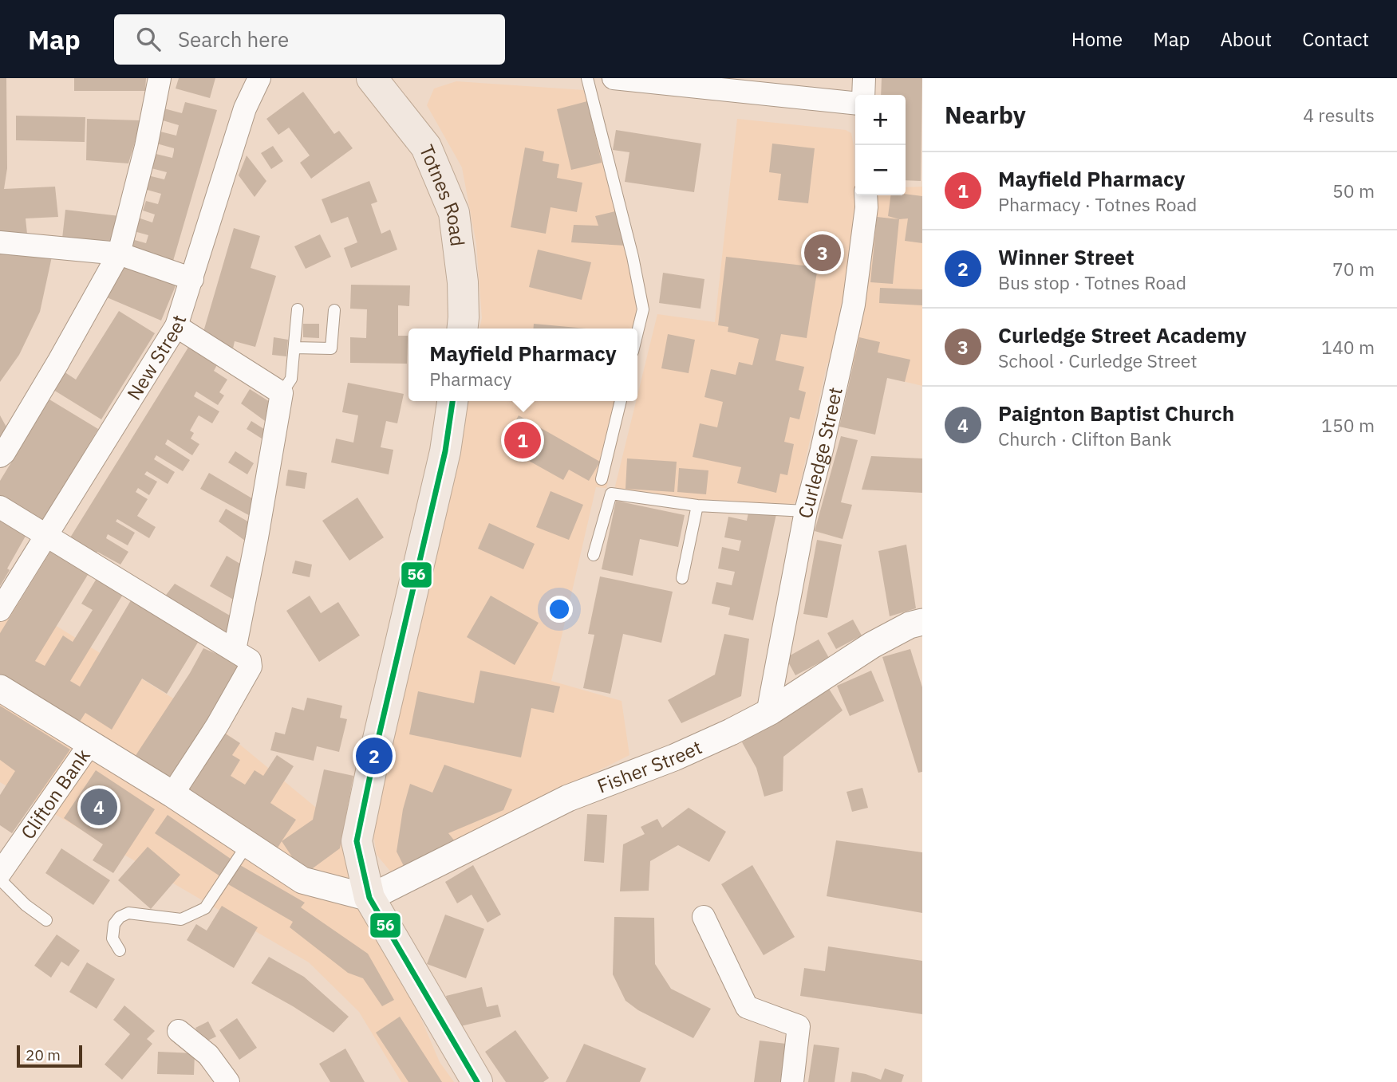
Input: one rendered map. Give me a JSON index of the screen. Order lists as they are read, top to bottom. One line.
{"streets":{"main road":["Totnes Road"],"street":["New Street","Curledge Street","Fisher Street","Clifton Bank"]},"crossings":[["Curledge Street","Fisher Street"]],"lines":["transit line 56"],"scale_bar":"20 m","page":{"header":"Map","search":"Search here","nav":["Home","Map","About","Contact"],"heading":["Nearby","4 results"],"map_buttons":["+","−"],"list":[{"mark":"1","name":"Mayfield Pharmacy","note":"Pharmacy · Totnes Road","value":"50 m"},{"mark":"2","name":"Winner Street","note":"Bus stop · Totnes Road","value":"70 m"},{"mark":"3","name":"Curledge Street Academy","note":"School · Curledge Street","value":"140 m"},{"mark":"4","name":"Paignton Baptist Church","note":"Church · Clifton Bank","value":"150 m"}],"pins":["3","1","2","4"],"popup":["Mayfield Pharmacy","Pharmacy"],"scale":"20 m"}}
